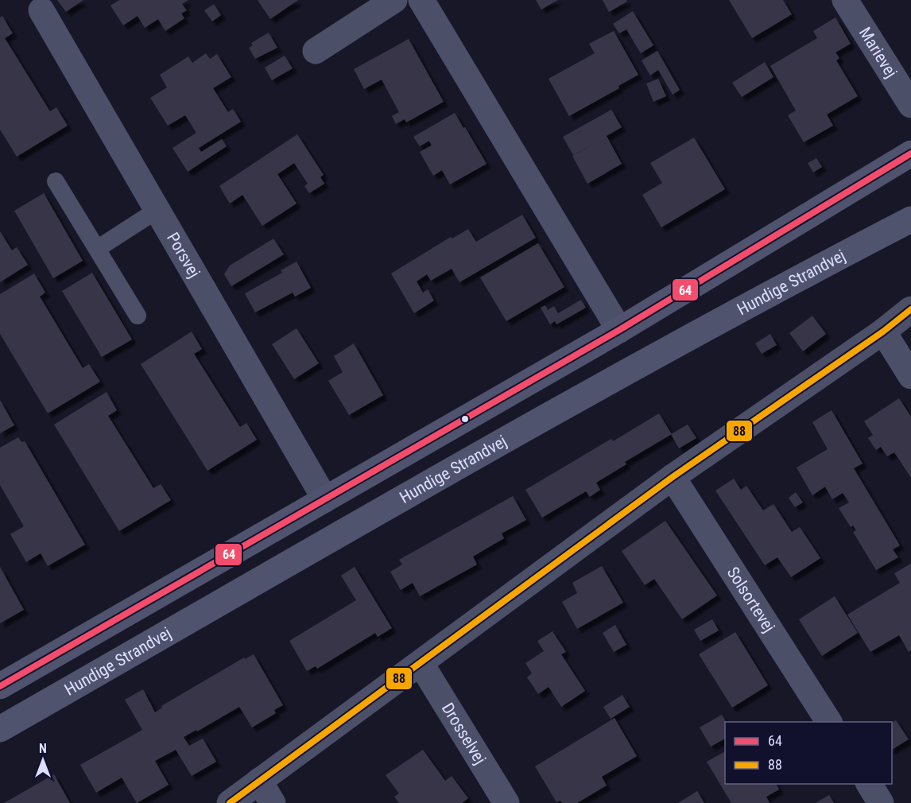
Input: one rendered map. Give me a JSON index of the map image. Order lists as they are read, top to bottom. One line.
{"streets":{"main road":["Hundige Strandvej"],"street":["Marievej","Porsvej","Solsortevej","Drosselvej"]},"lines":["transit line 64","transit line 88"],"legend":["64","88"],"north":"top"}
